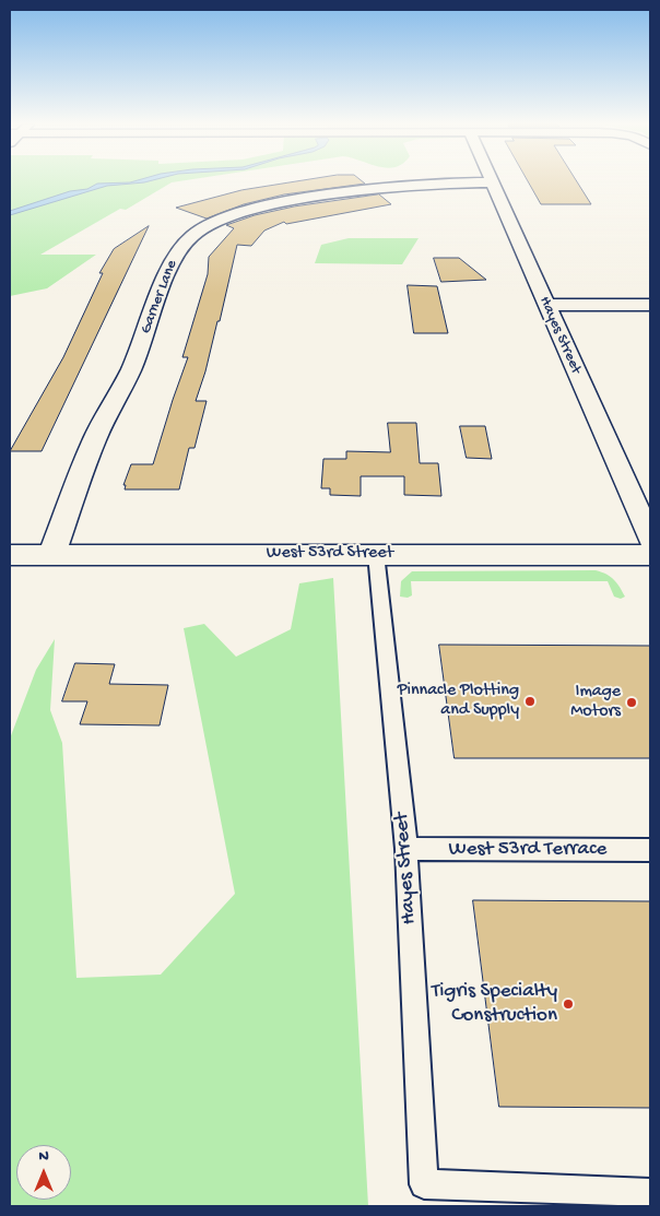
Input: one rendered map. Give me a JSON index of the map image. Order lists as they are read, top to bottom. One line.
{"streets":{"street":["Garner Lane","Hayes Street","West 53rd Street"],"lane":["West 53rd Terrace"]},"crossings":[["Garner Lane","Hayes Street"],["Garner Lane","West 53rd Street"],["Hayes Street","West 53rd Street"],["Hayes Street","West 53rd Terrace"]],"places":["Pinnacle Plotting and Supply","Image Motors","Tigris Specialty Construction"],"north":"top"}
